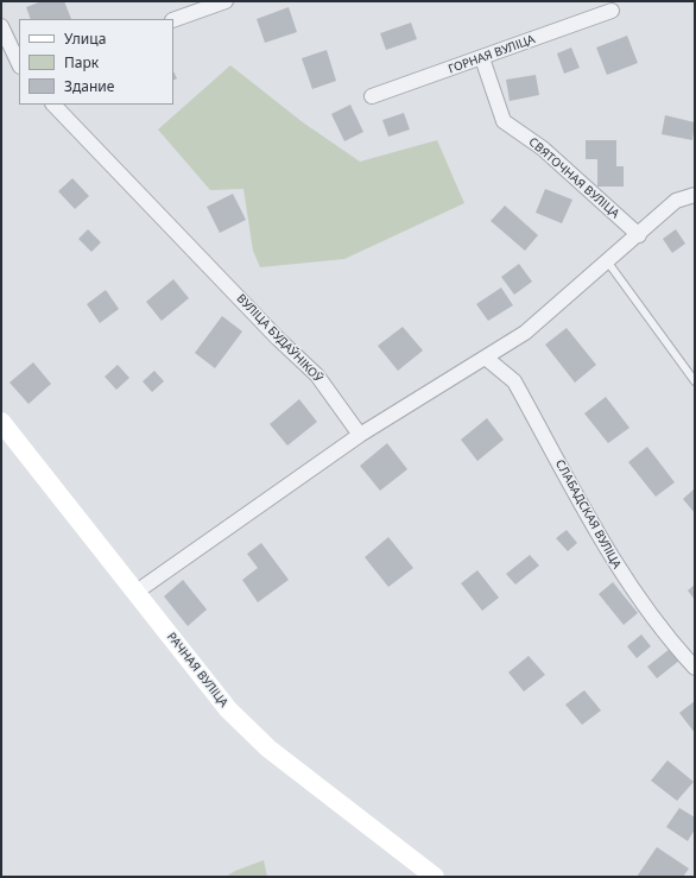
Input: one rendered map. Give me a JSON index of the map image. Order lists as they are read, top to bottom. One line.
{"streets":{"street":["ГОРНАЯ ВУЛІЦА","СВЯТОЧНАЯ ВУЛІЦА","ВУЛІЦА БУДАЎНІКОЎ","СЛАБАДСКАЯ ВУЛІЦА","РАЧНАЯ ВУЛІЦА"]},"crossings":[["ГОРНАЯ ВУЛІЦА","СВЯТОЧНАЯ ВУЛІЦА"]],"legend":["Улица","Парк","Здание"]}
